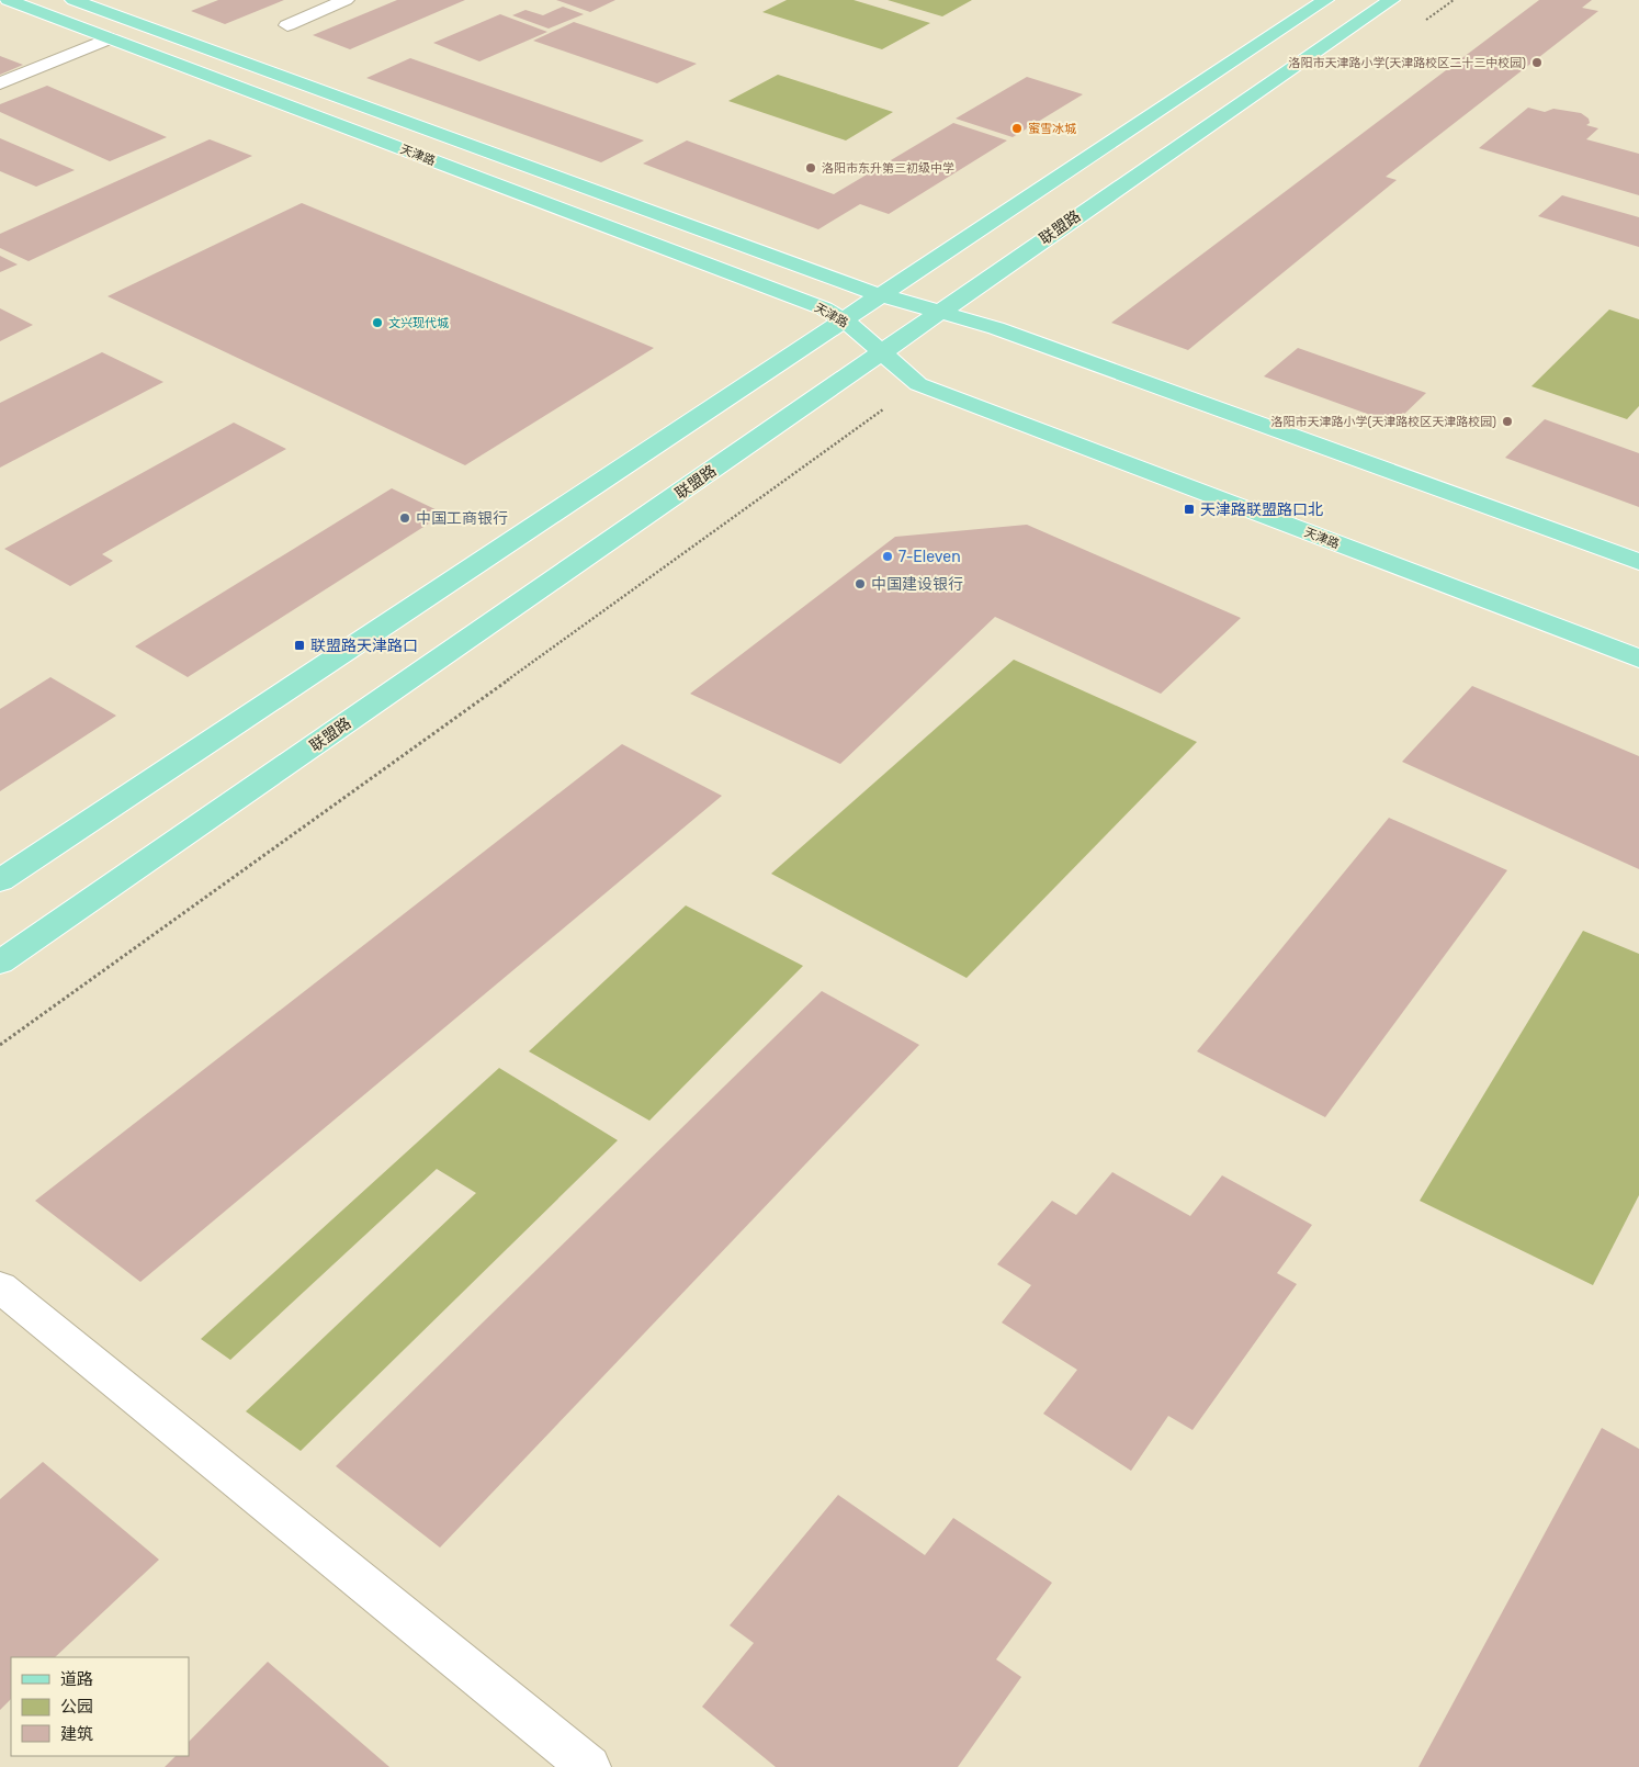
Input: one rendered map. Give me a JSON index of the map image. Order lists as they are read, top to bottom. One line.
{"streets":{"main road":["天津路","联盟路"]},"crossings":[["天津路","联盟路"]],"places":{"other":["洛阳市天津路小学(天津路校区二十三中校园)","蜜雪冰城","洛阳市东升第三初级中学","文兴现代城","洛阳市天津路小学(天津路校区天津路校园)","中国工商银行","7-Eleven","中国建设银行"],"transit":["天津路联盟路口北","联盟路天津路口"]},"legend":["道路","公园","建筑"]}
